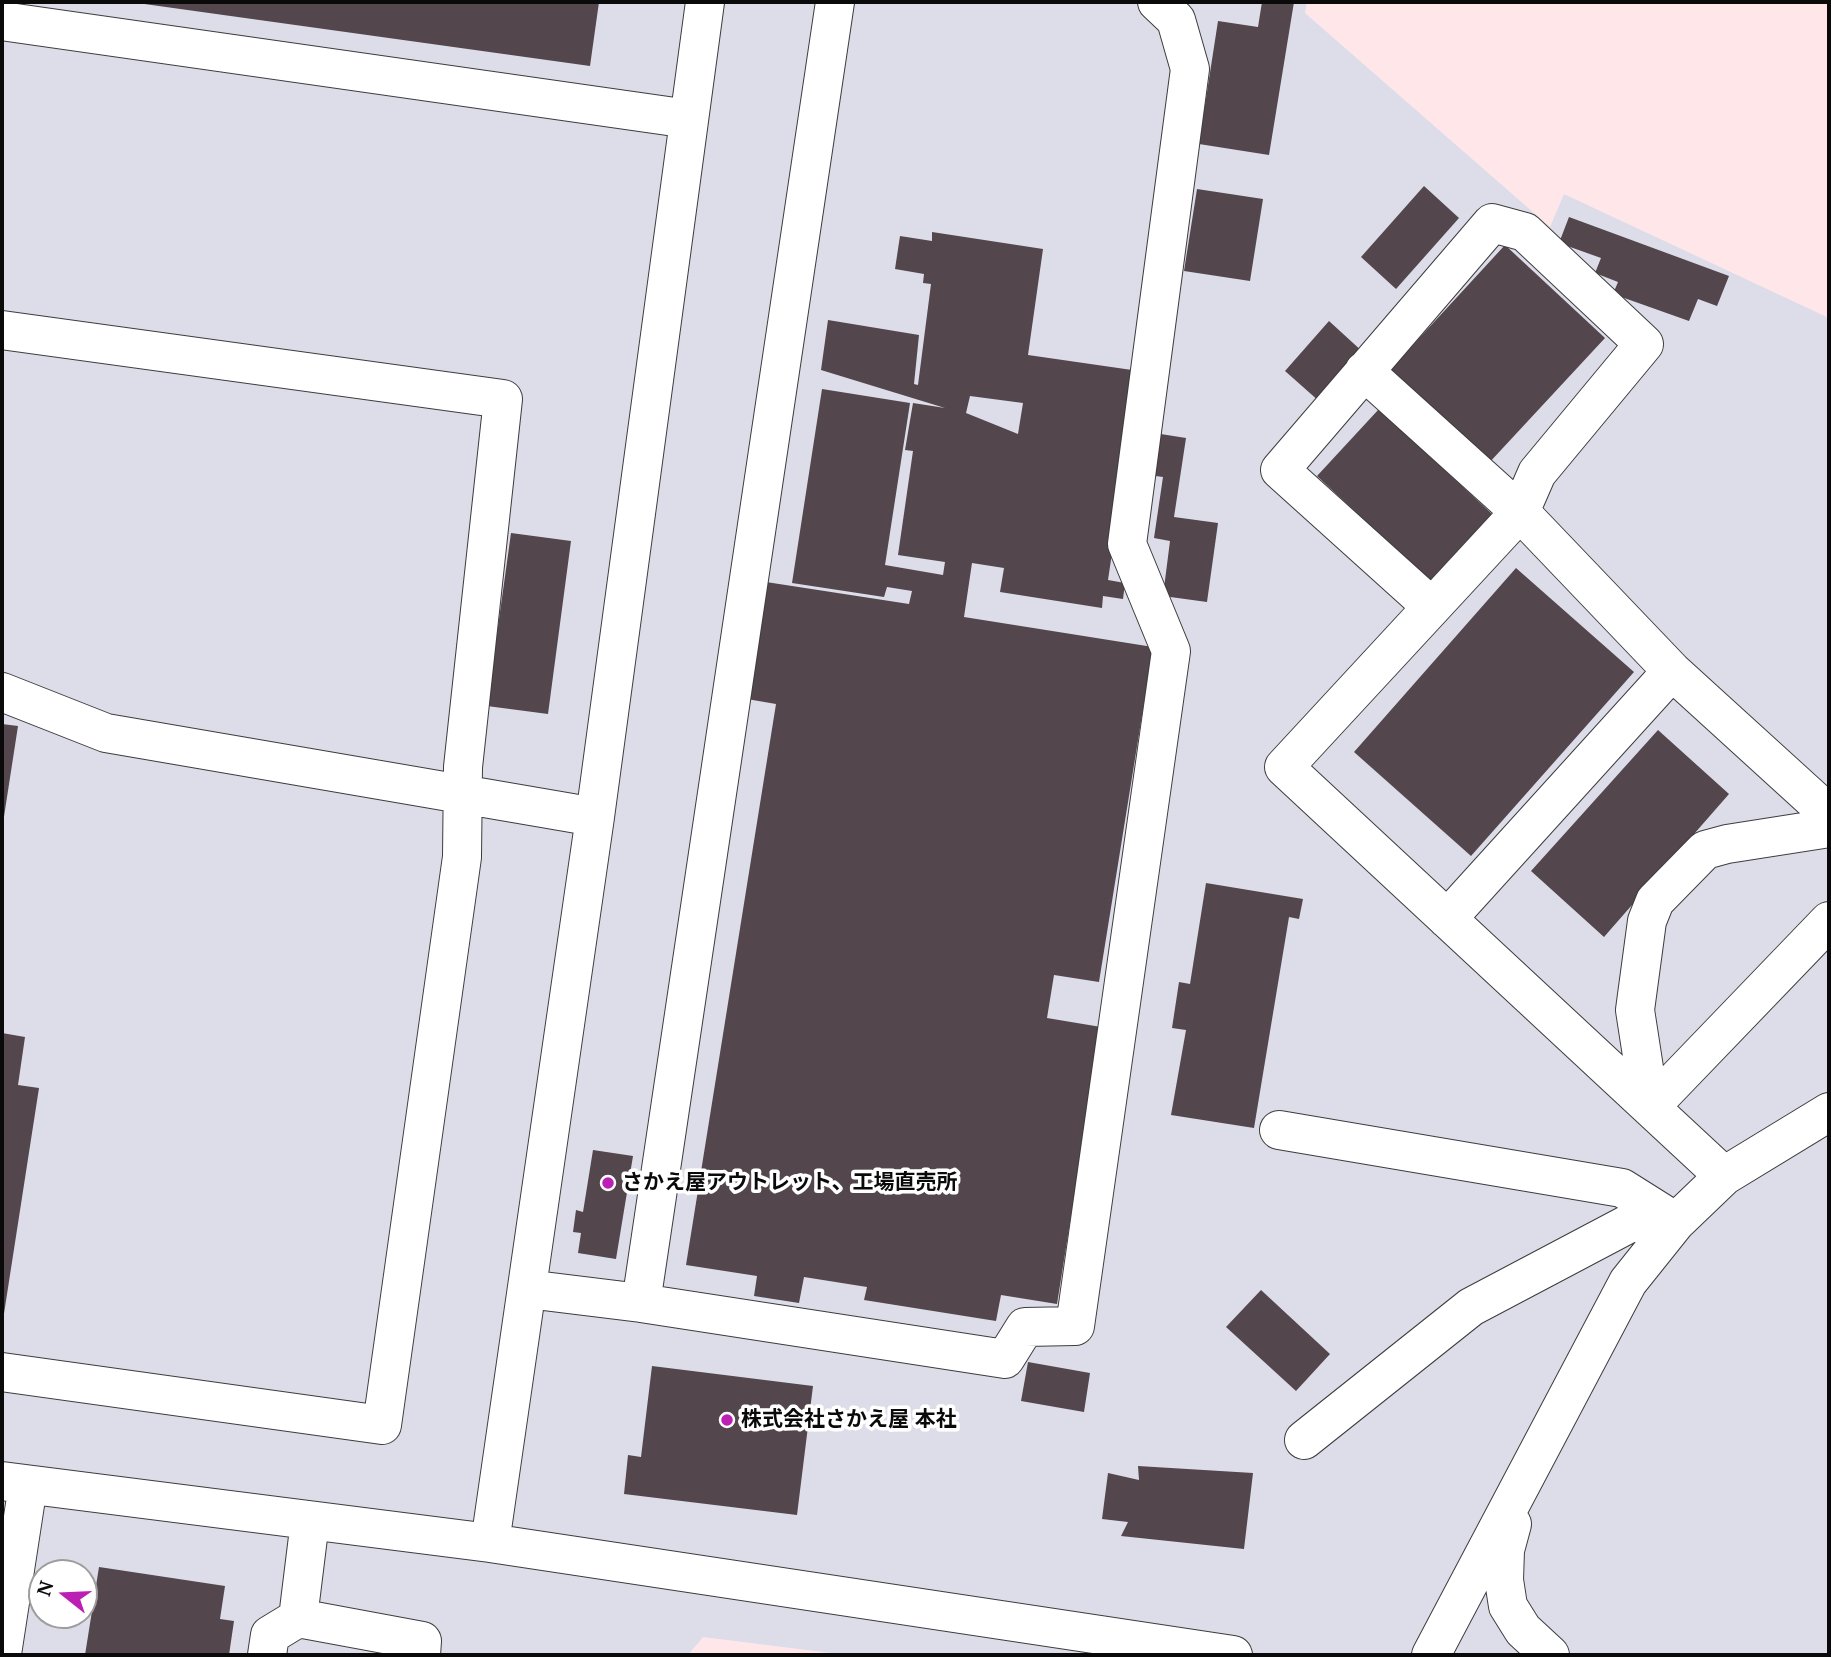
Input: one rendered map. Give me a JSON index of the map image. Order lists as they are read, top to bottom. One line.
{"places":["さかえ屋アウトレット、工場直売所","株式会社さかえ屋 本社"],"north":"left"}
